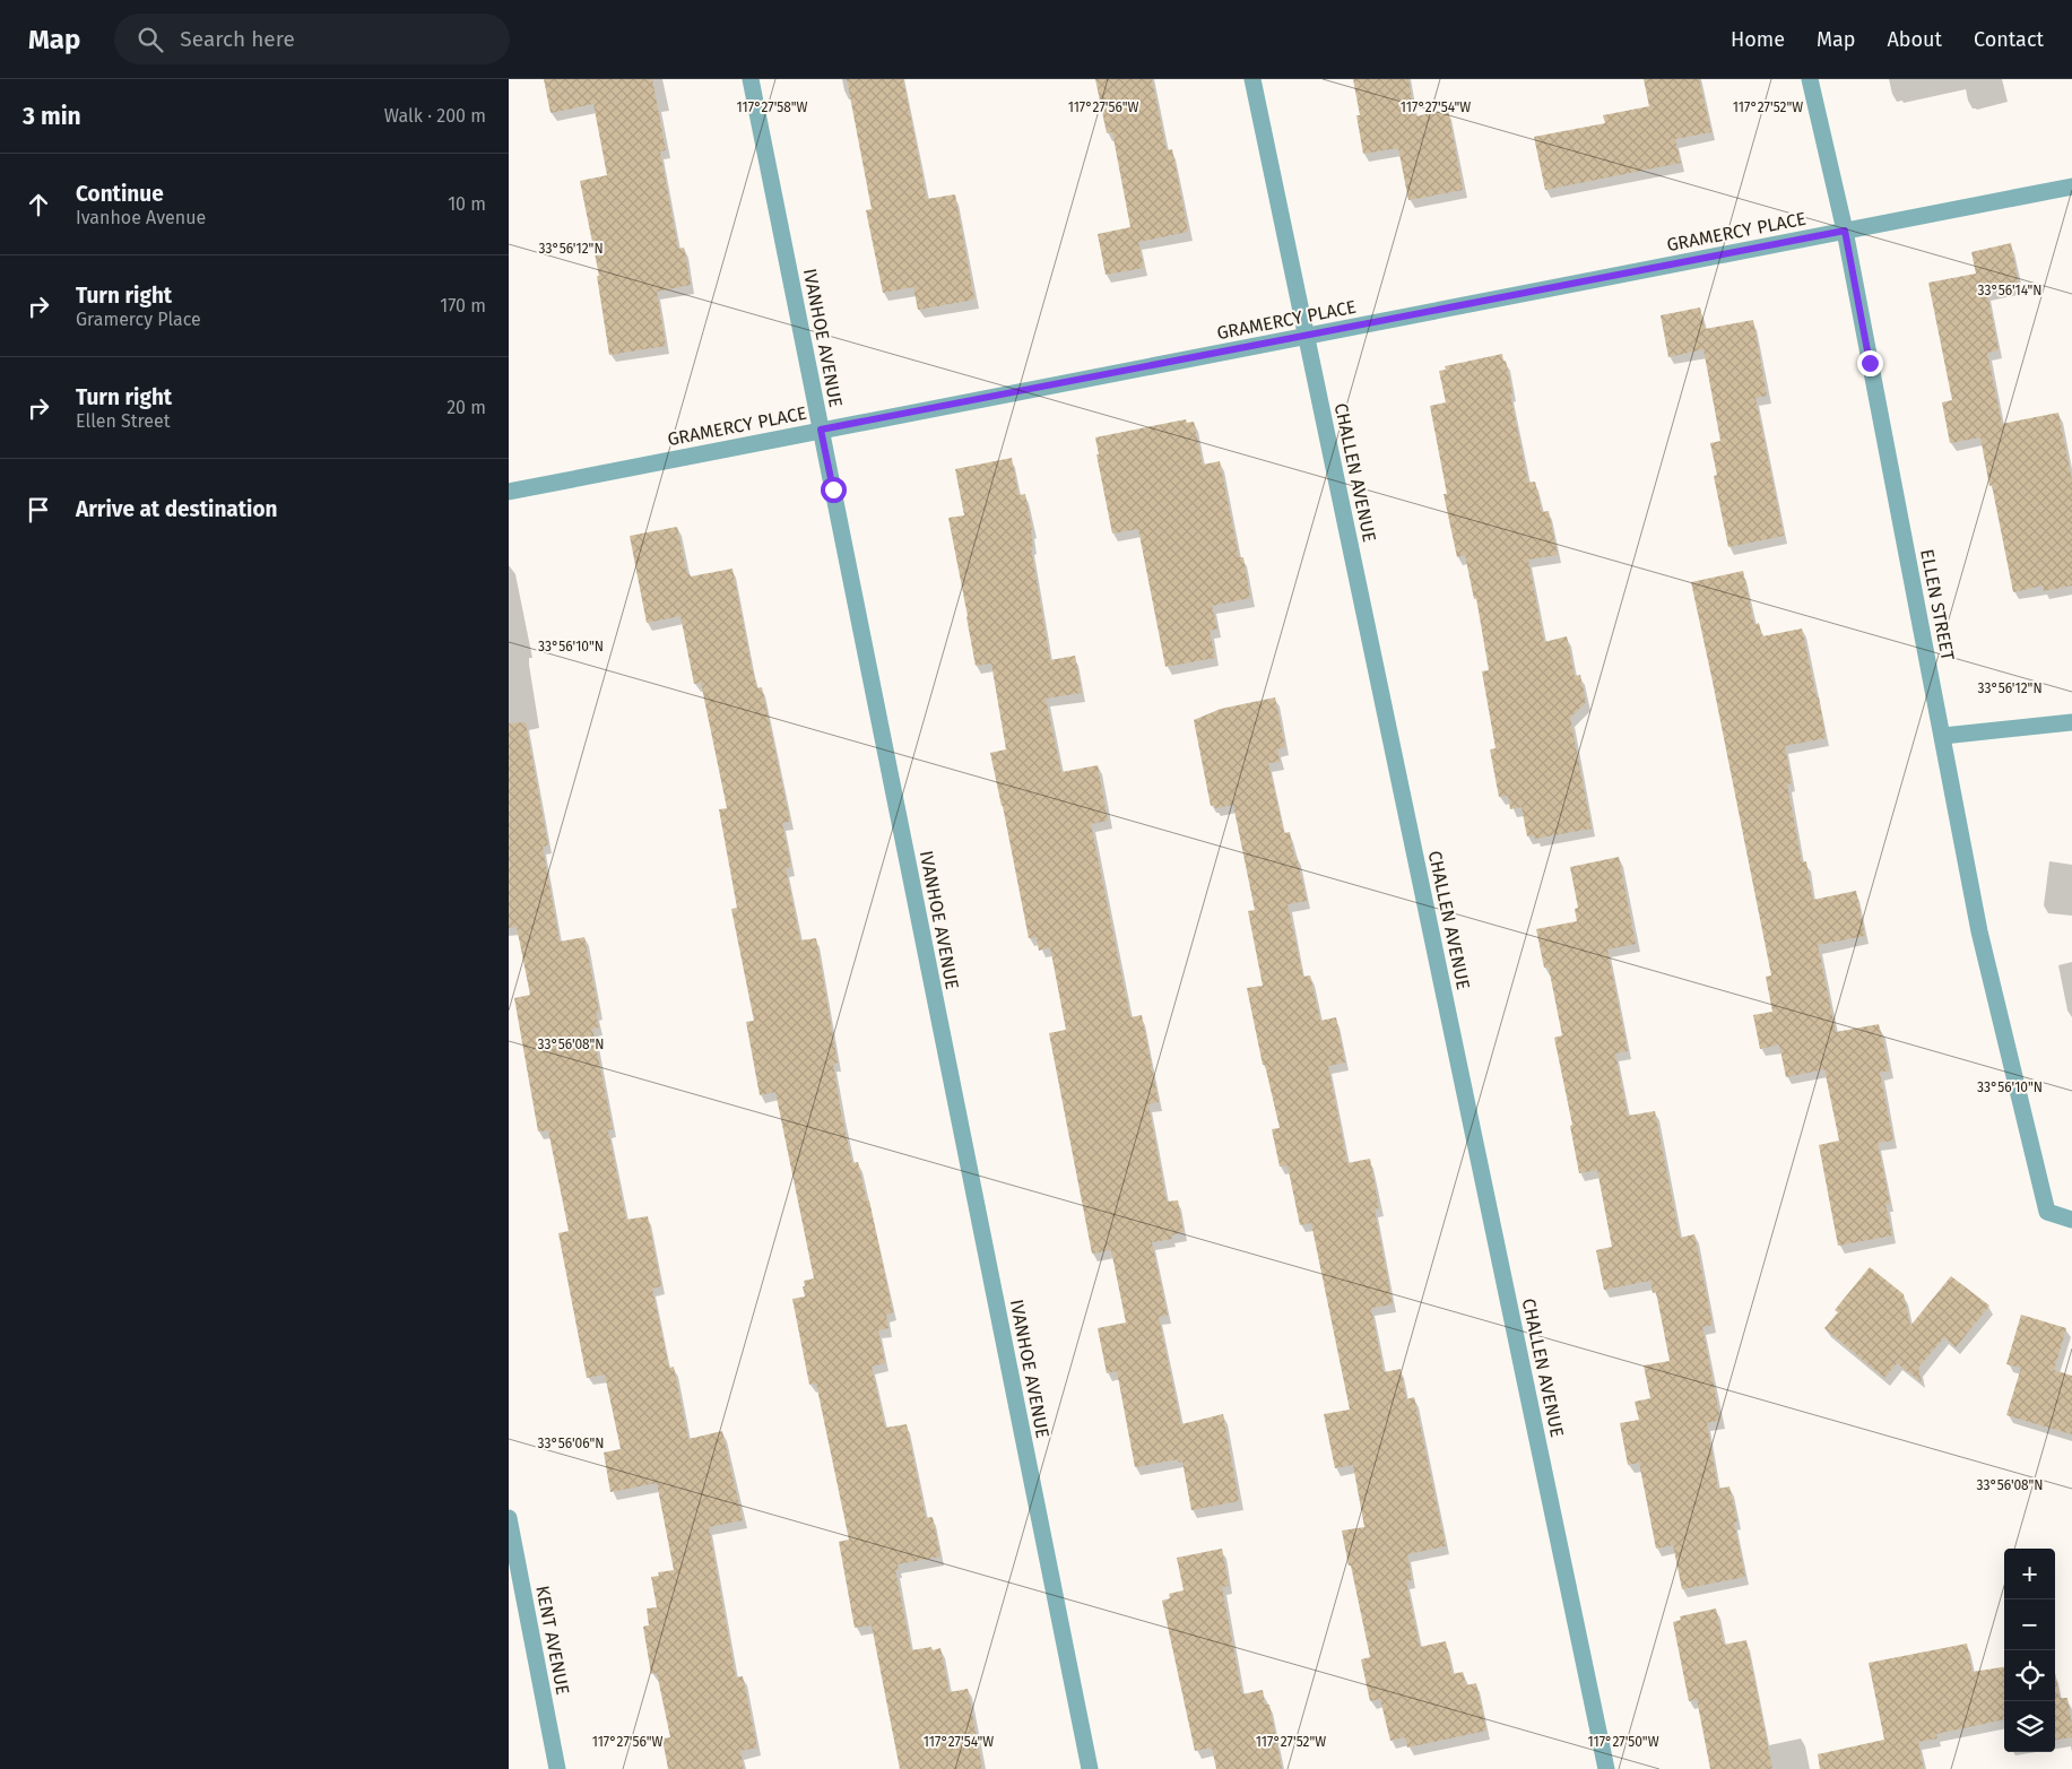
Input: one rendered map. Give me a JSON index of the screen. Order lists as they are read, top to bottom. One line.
{"streets":{"street":["GRAMERCY PLACE","IVANHOE AVENUE","CHALLEN AVENUE","ELLEN STREET","KENT AVENUE"]},"crossings":[["GRAMERCY PLACE","IVANHOE AVENUE"],["GRAMERCY PLACE","CHALLEN AVENUE"],["GRAMERCY PLACE","ELLEN STREET"]],"page":{"header":"Map","search":"Search here","nav":["Home","Map","About","Contact"],"heading":["3 min","Walk · 200 m"],"list":[["Continue","Ivanhoe Avenue","10 m"],["Turn right","Gramercy Place","170 m"],["Turn right","Ellen Street","20 m"],"Arrive at destination"],"map_buttons":["+","−"]},"coordinates":["117°27'58\"W","117°27'56\"W","117°27'54\"W","117°27'52\"W","33°56'12\"N","33°56'14\"N","33°56'10\"N","33°56'08\"N","33°56'06\"N","117°27'50\"W"]}
